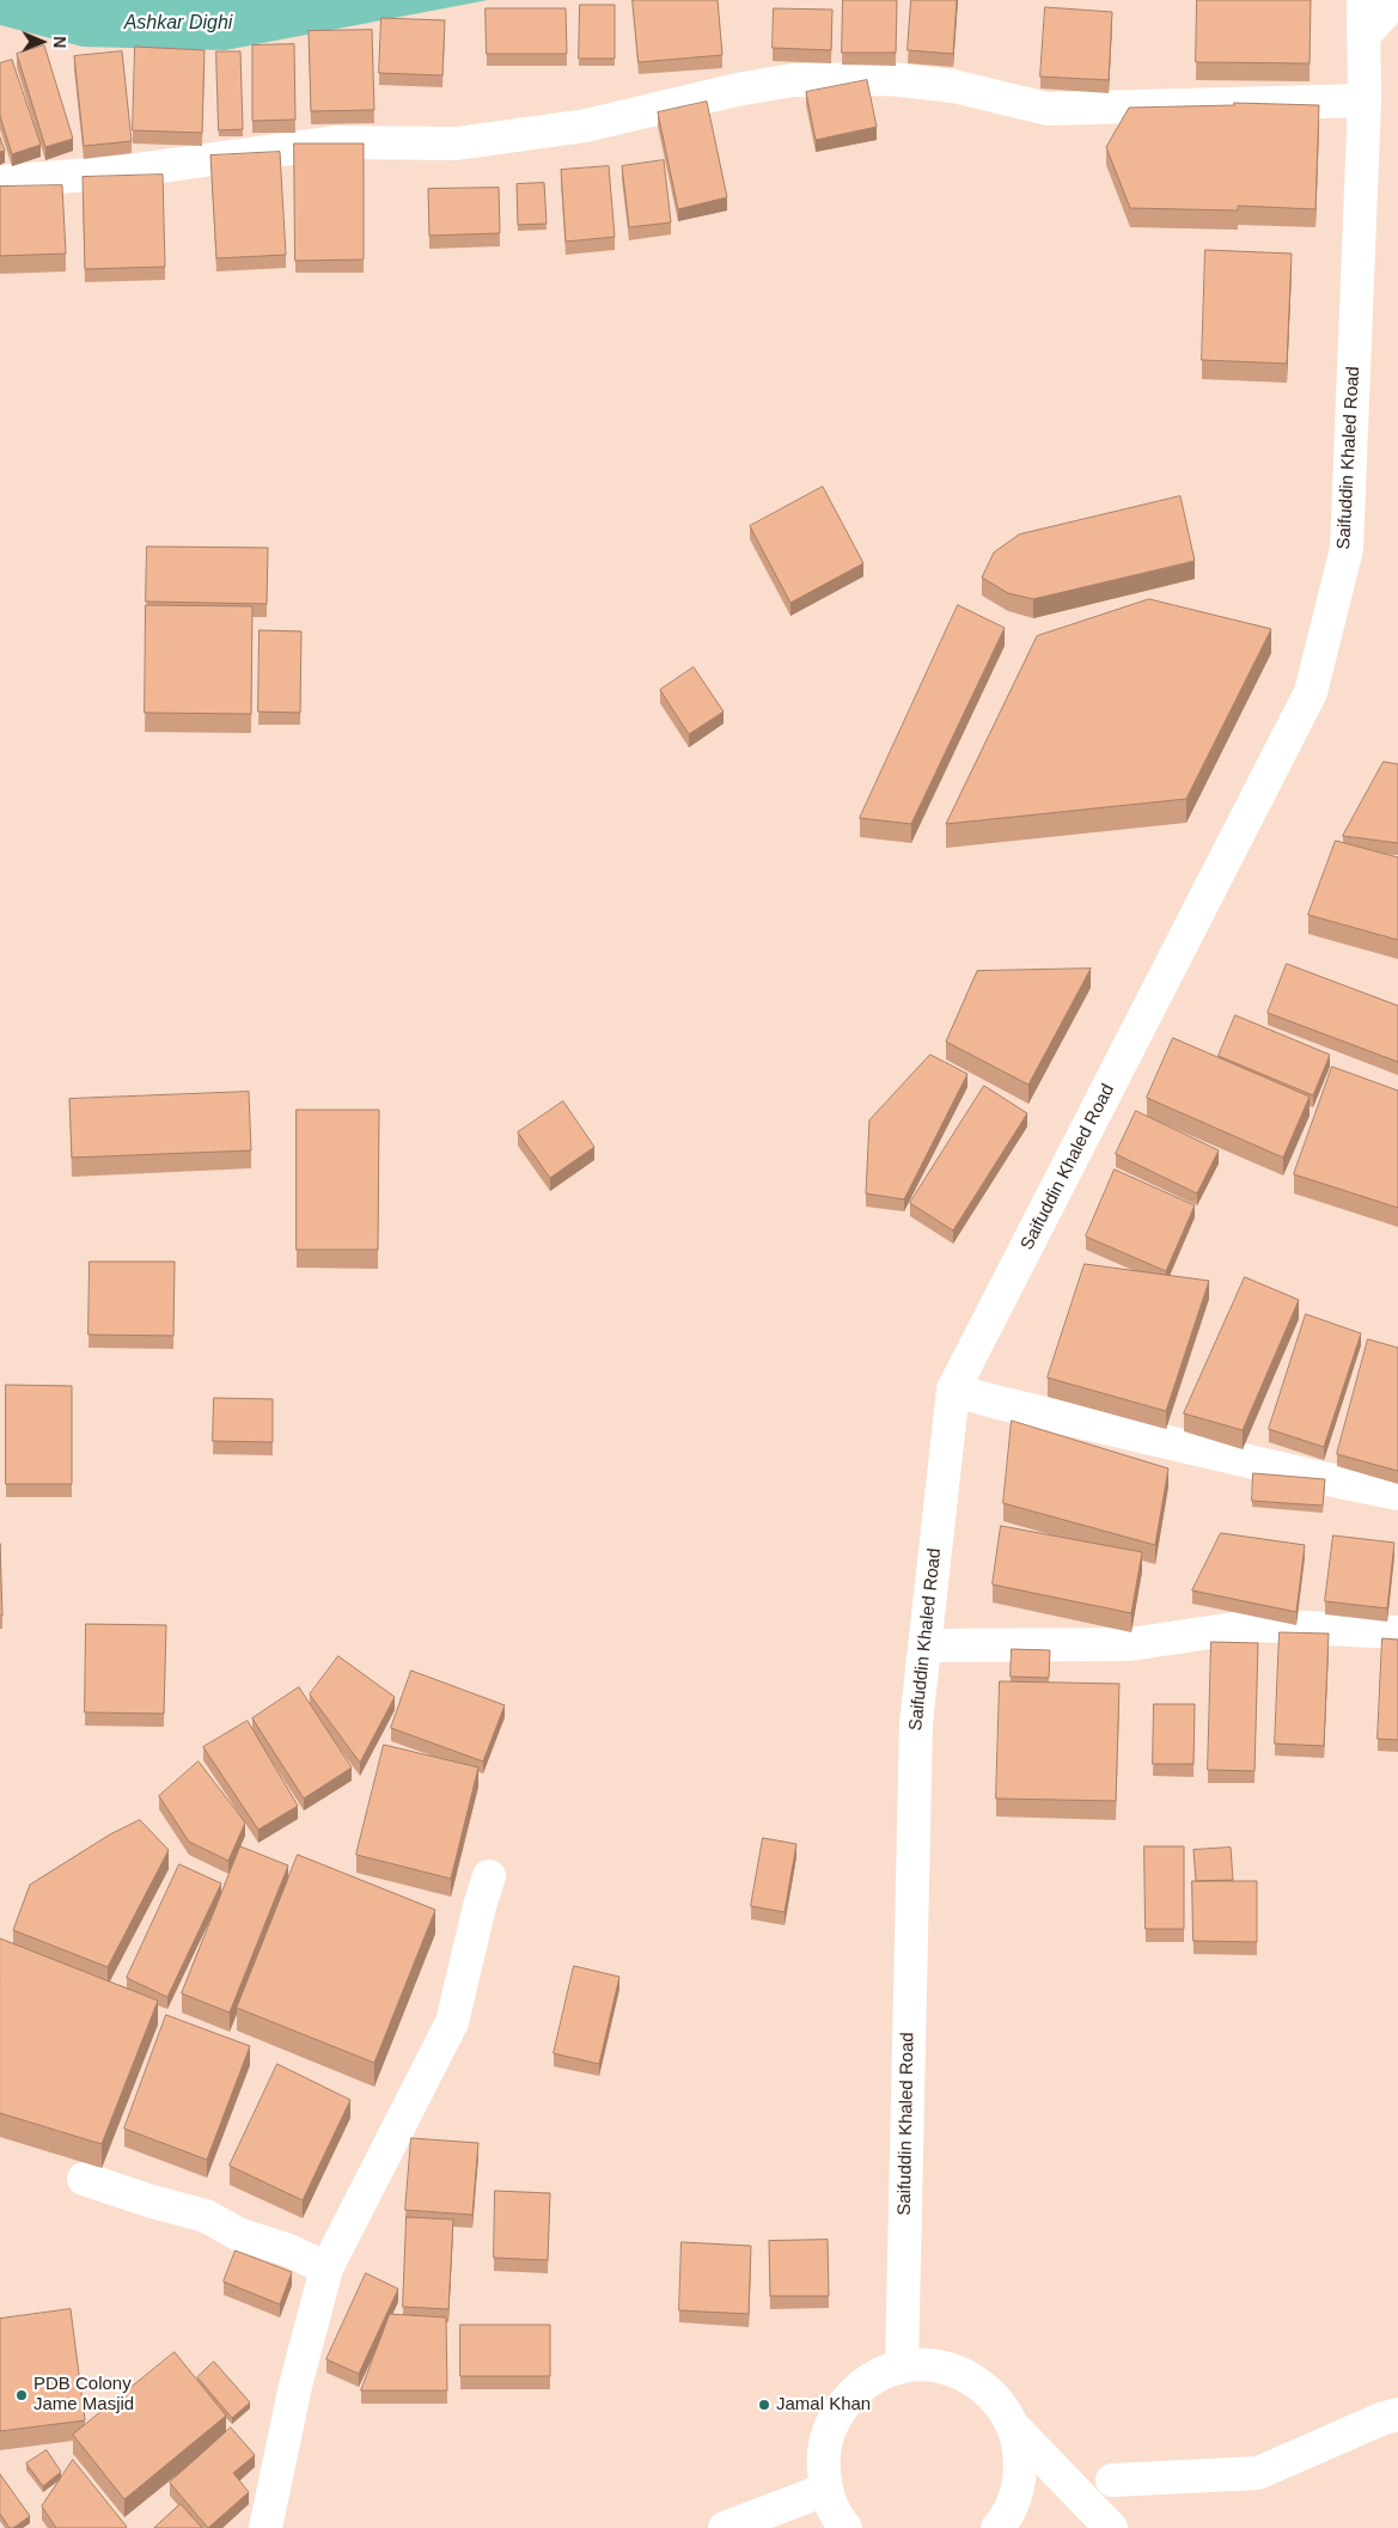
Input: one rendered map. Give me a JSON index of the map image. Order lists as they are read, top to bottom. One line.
{"streets":{"street":["Saifuddin Khaled Road"]},"water":["Ashkar Dighi"],"places":["PDB Colony Jame Masjid","Jamal Khan"],"north":"right"}
